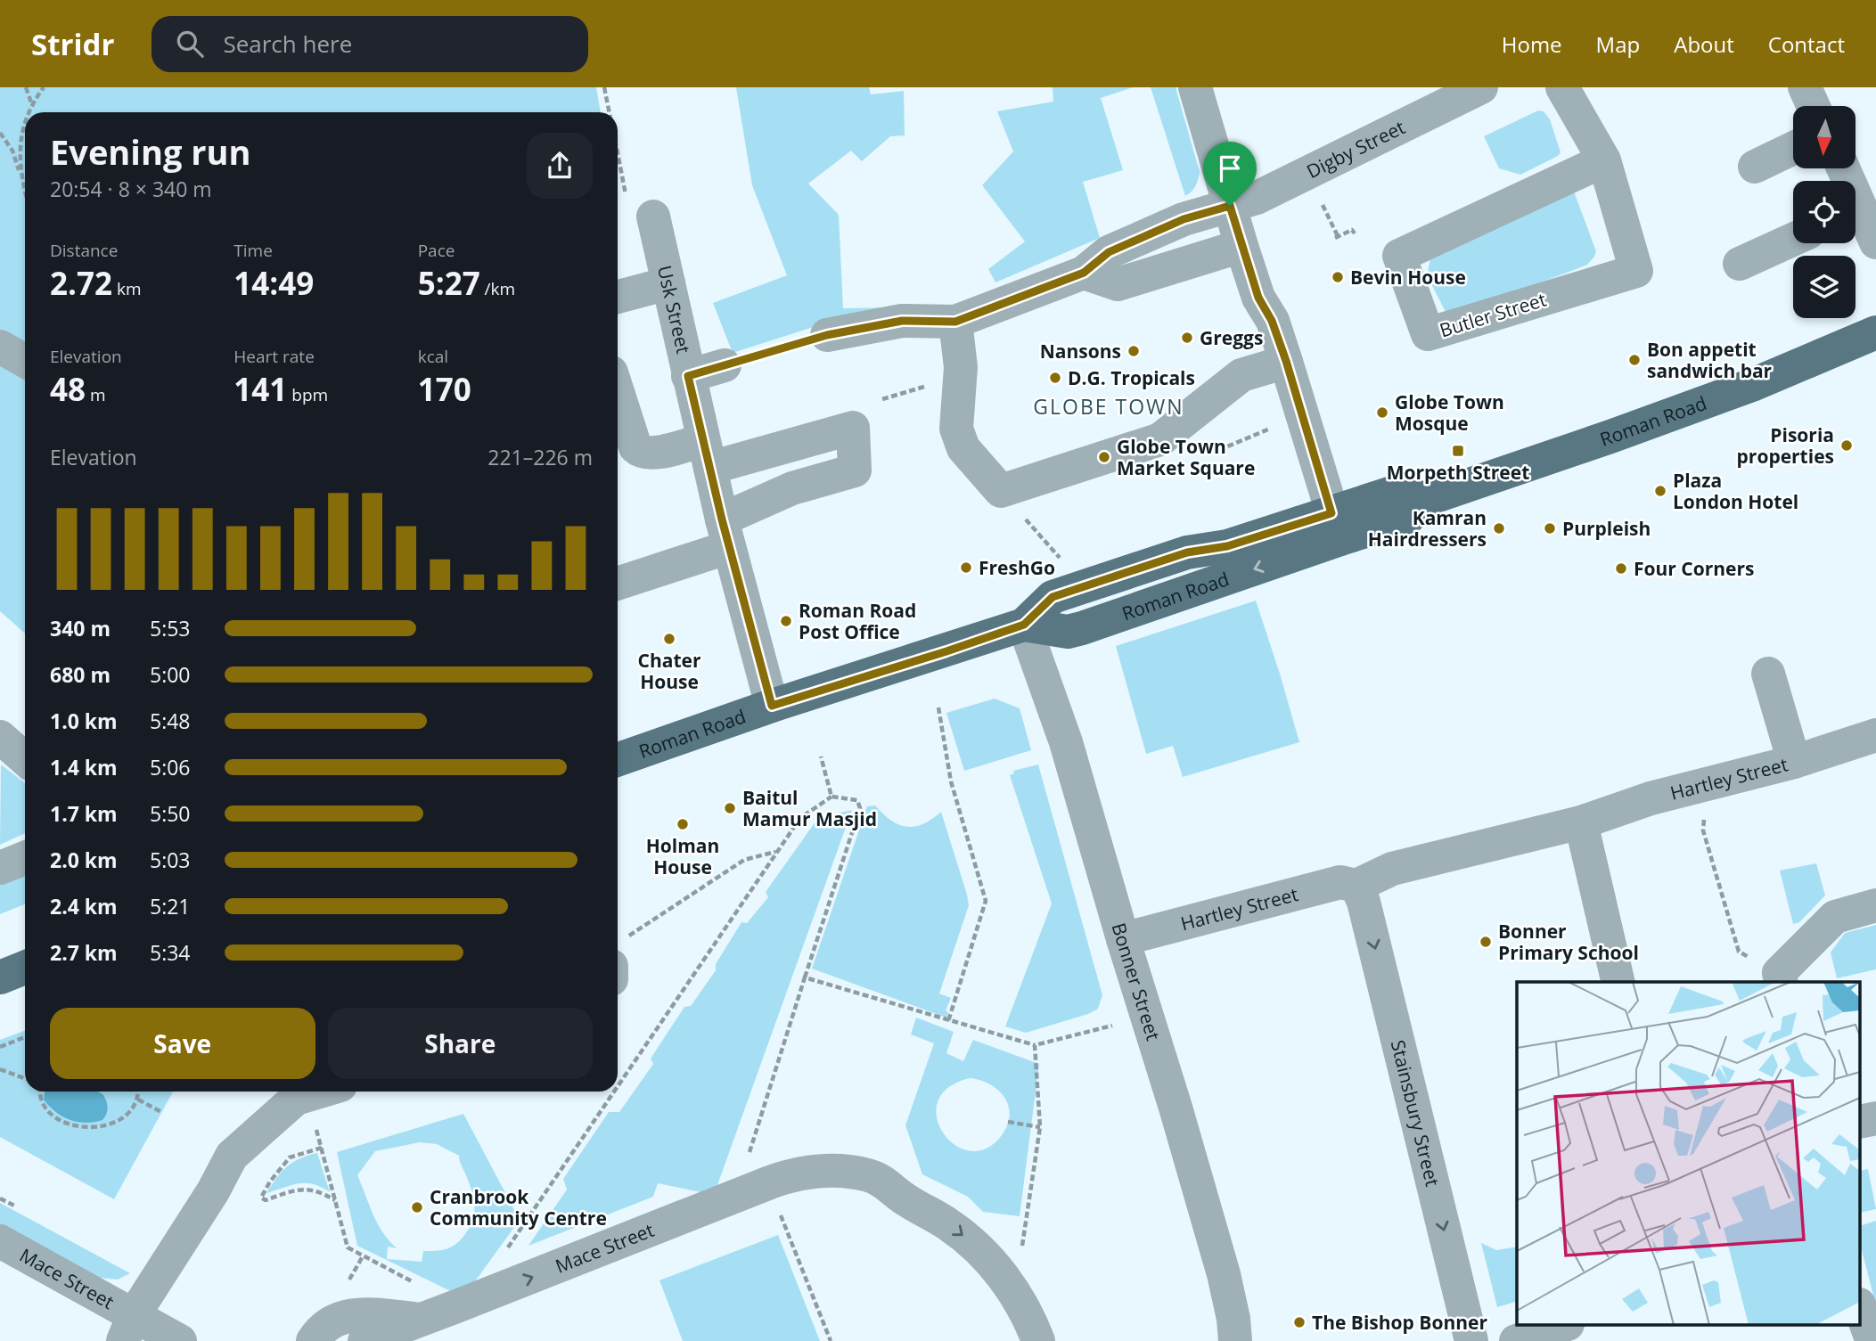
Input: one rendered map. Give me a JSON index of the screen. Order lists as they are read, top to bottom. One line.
{"streets":{"main road":["Roman Road"],"street":["Digby Street","Usk Street","Butler Street","Hartley Street","Bonner Street","Stainsbury Street","Mace Street"]},"crossings":[["Usk Street","Roman Road"],["Roman Road","Bonner Street"],["Hartley Street","Bonner Street"],["Hartley Street","Stainsbury Street"]],"one_way":["Mace Street"],"districts":["GLOBE TOWN"],"places":{"other":["Bevin House","Greggs","Nansons","Bon appetit sandwich bar","D.G. Tropicals","Globe Town Mosque","Pisoria properties","Globe Town Market Square","Plaza London Hotel","Kamran Hairdressers","Purpleish","FreshGo","Four Corners","Roman Road Post Office","Chater House","Baitul Mamur Masjid","Holman House","Bonner Primary School","Cranbrook Community Centre","The Bishop Bonner"],"transit":["Morpeth Street"]},"north":"bottom","page":{"header":"Stridr","search":"Search here","nav":["Home","Map","About","Contact"],"heading":["Evening run","20:54 · 8 × 340 m"],"stats":[["Distance","2.72 km"],["Time","14:49"],["Pace","5:27 /km"],["Elevation","48 m"],["Heart rate","141 bpm"],["kcal","170"]],"chart":["Elevation","221–226 m"],"list":[{"name":"340 m","note":"5:53"},{"name":"680 m","note":"5:00"},{"name":"1.0 km","note":"5:48"},{"name":"1.4 km","note":"5:06"},{"name":"1.7 km","note":"5:50"},{"name":"2.0 km","note":"5:03"},{"name":"2.4 km","note":"5:21"},{"name":"2.7 km","note":"5:34"}],"buttons":["Save","Share"]}}
